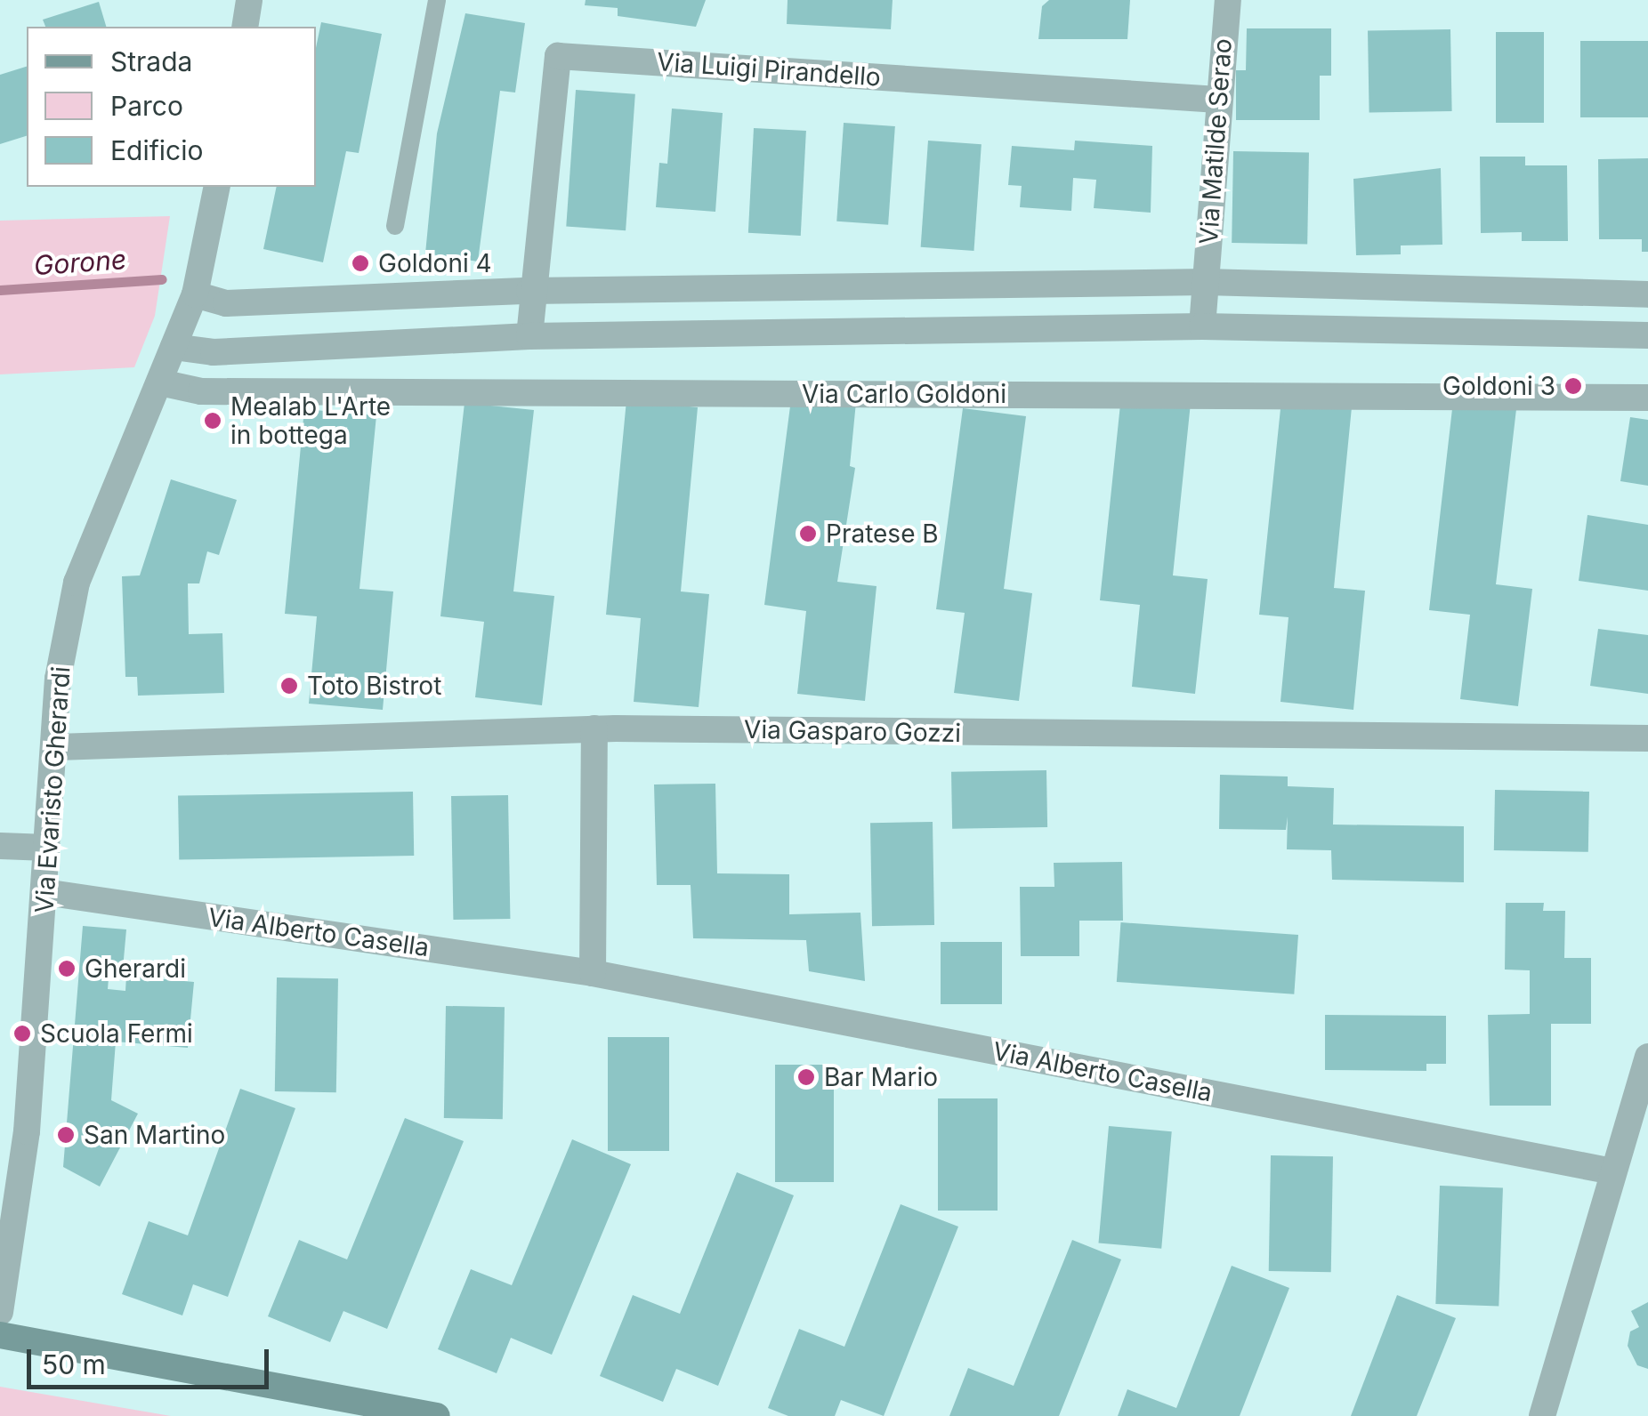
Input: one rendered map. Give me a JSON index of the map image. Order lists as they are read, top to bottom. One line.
{"streets":{"street":["Via Luigi Pirandello","Via Matilde Serao","Via Carlo Goldoni","Via Gasparo Gozzi","Via Evaristo Gherardi","Via Alberto Casella"]},"crossings":[["Via Luigi Pirandello","Via Matilde Serao"],["Via Carlo Goldoni","Via Evaristo Gherardi"],["Via Gasparo Gozzi","Via Evaristo Gherardi"],["Via Evaristo Gherardi","Via Alberto Casella"]],"water":["Gorone"],"places":["Goldoni 4","Goldoni 3","Mealab L'Arte in bottega","Pratese B","Toto Bistrot","Gherardi","Scuola Fermi","Bar Mario","San Martino"],"legend":["Strada","Parco","Edificio"],"scale_bar":"50 m"}
